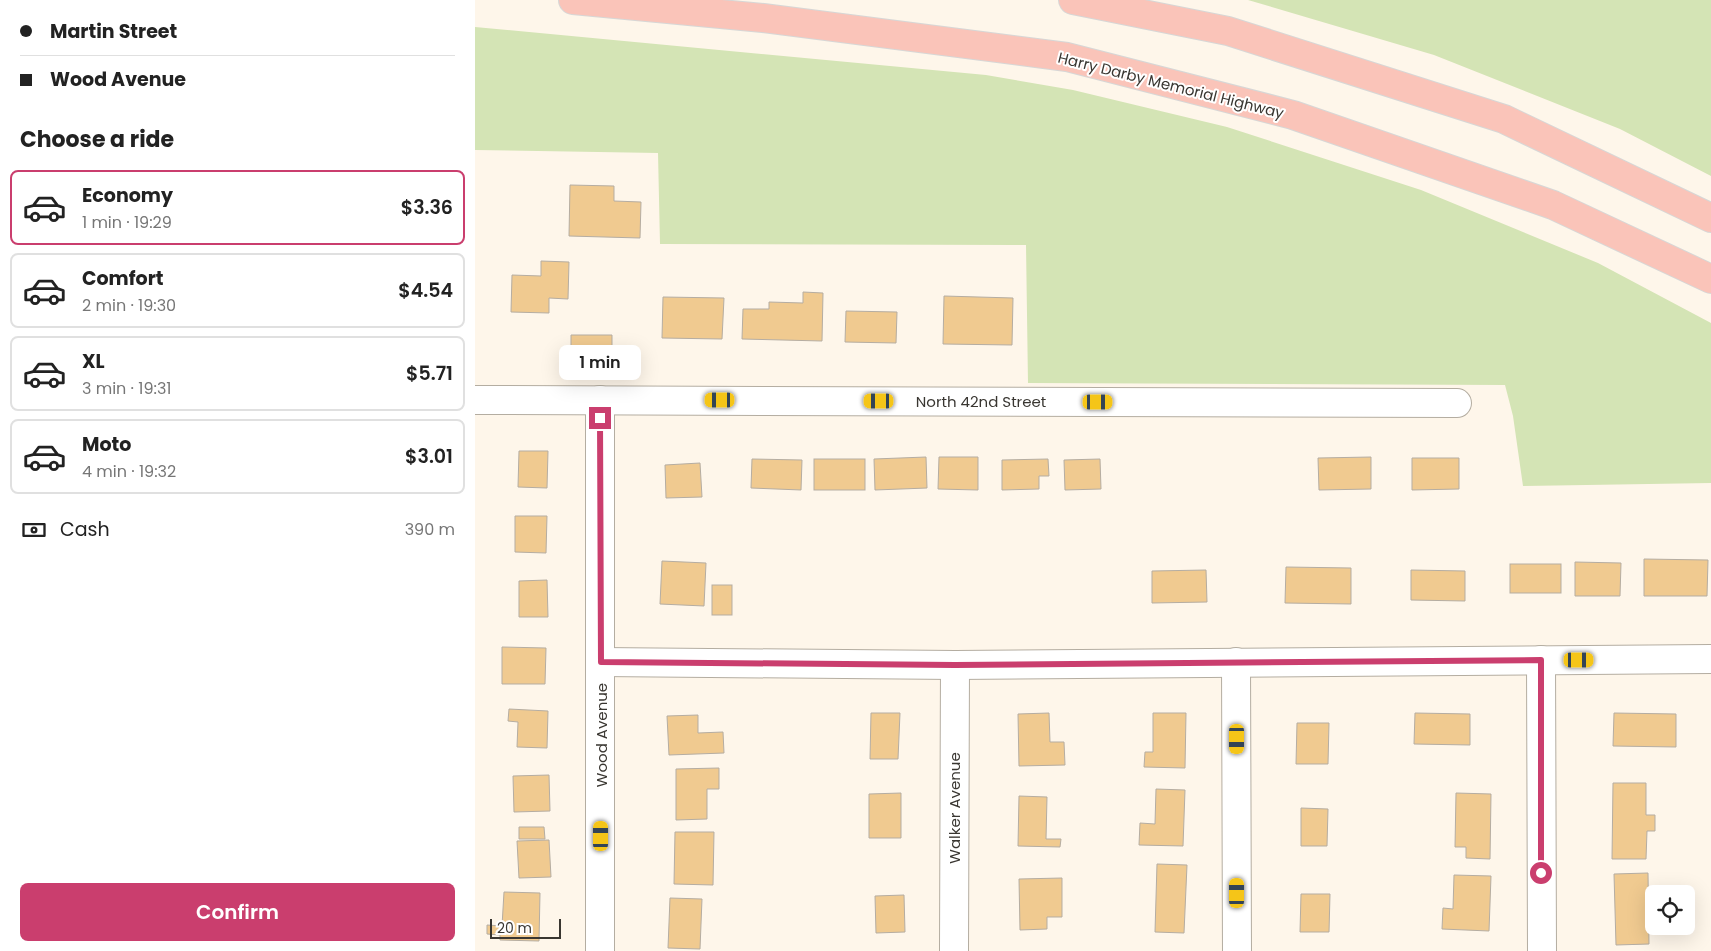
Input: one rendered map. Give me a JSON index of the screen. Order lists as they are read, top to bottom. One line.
{"streets":{"highway":["Harry Darby Memorial Highway"],"street":["North 42nd Street","Wood Avenue","Walker Avenue"]},"crossings":[["North 42nd Street","Wood Avenue"]],"scale_bar":"20 m","page":{"banner":["Martin Street","Wood Avenue"],"heading":"Choose a ride","list":[{"name":"Economy","note":"1 min · 19:29","value":"$3.36"},{"name":"Comfort","note":"2 min · 19:30","value":"$4.54"},{"name":"XL","note":"3 min · 19:31","value":"$5.71"},{"name":"Moto","note":"4 min · 19:32","value":"$3.01"}],"bubble":"1 min","pay":["Cash","390 m"],"buttons":"Confirm","scale":"20 m"}}
